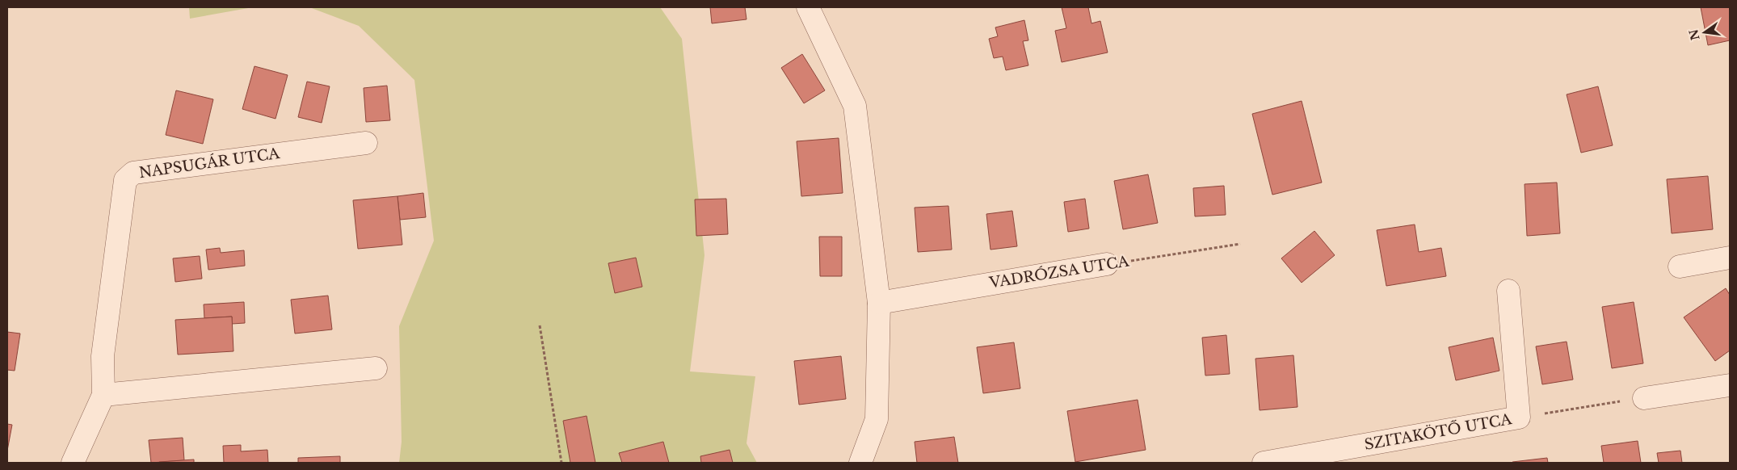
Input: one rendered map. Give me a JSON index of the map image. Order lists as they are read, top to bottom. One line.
{"streets":{"street":["NAPSUGÁR UTCA","VADRÓZSA UTCA","SZITAKÖTŐ UTCA"]},"north":"left"}
